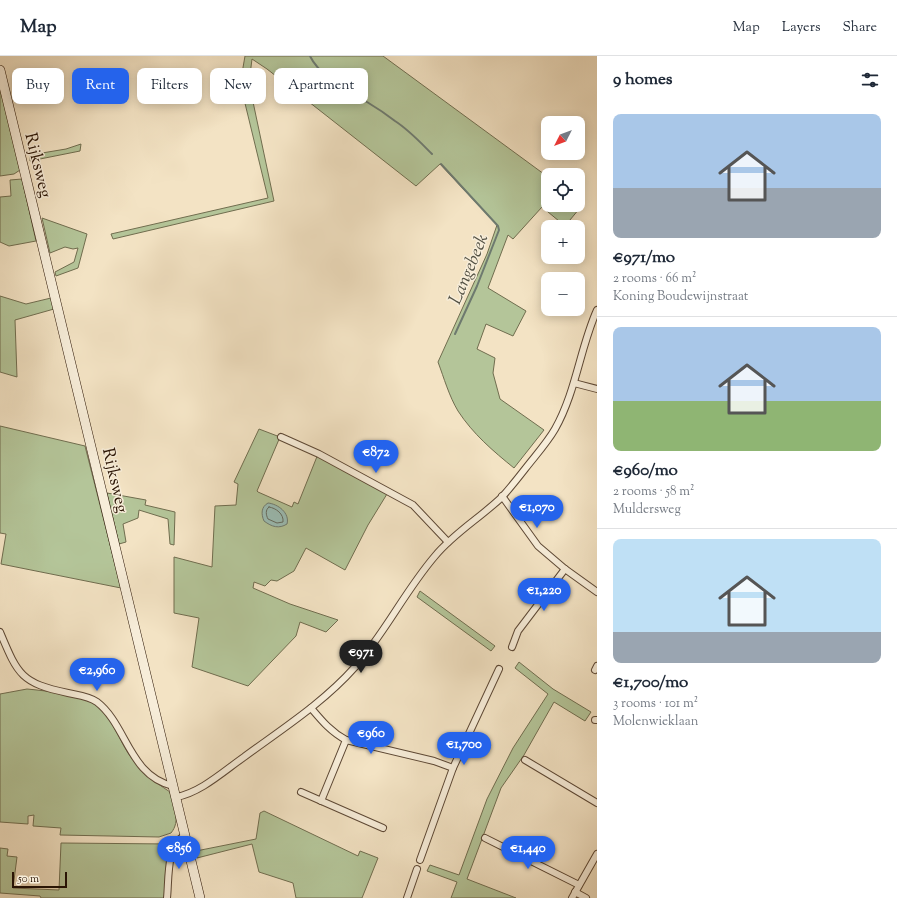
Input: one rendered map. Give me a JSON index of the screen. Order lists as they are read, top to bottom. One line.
{"streets":{"main road":["Rijksweg"]},"water":["Langebeek"],"scale_bar":"50 m","north":"bottom left","page":{"header":"Map","nav":["Map","Layers","Share"],"heading":"9 homes","chip":["Buy","Rent","Filters","New","Apartment"],"list":[{"name":"€971/mo","note":"2 rooms · 66 m² · Koning Boudewijnstraat"},{"name":"€960/mo","note":"2 rooms · 58 m² · Muldersweg"},{"name":"€1,700/mo","note":"3 rooms · 101 m² · Molenwieklaan"}],"map_buttons":["+","−"],"price":["€872","€1,070","€1,220","€971","€2,960","€960","€1,700","€856","€1,440"],"scale":"50 m"}}
